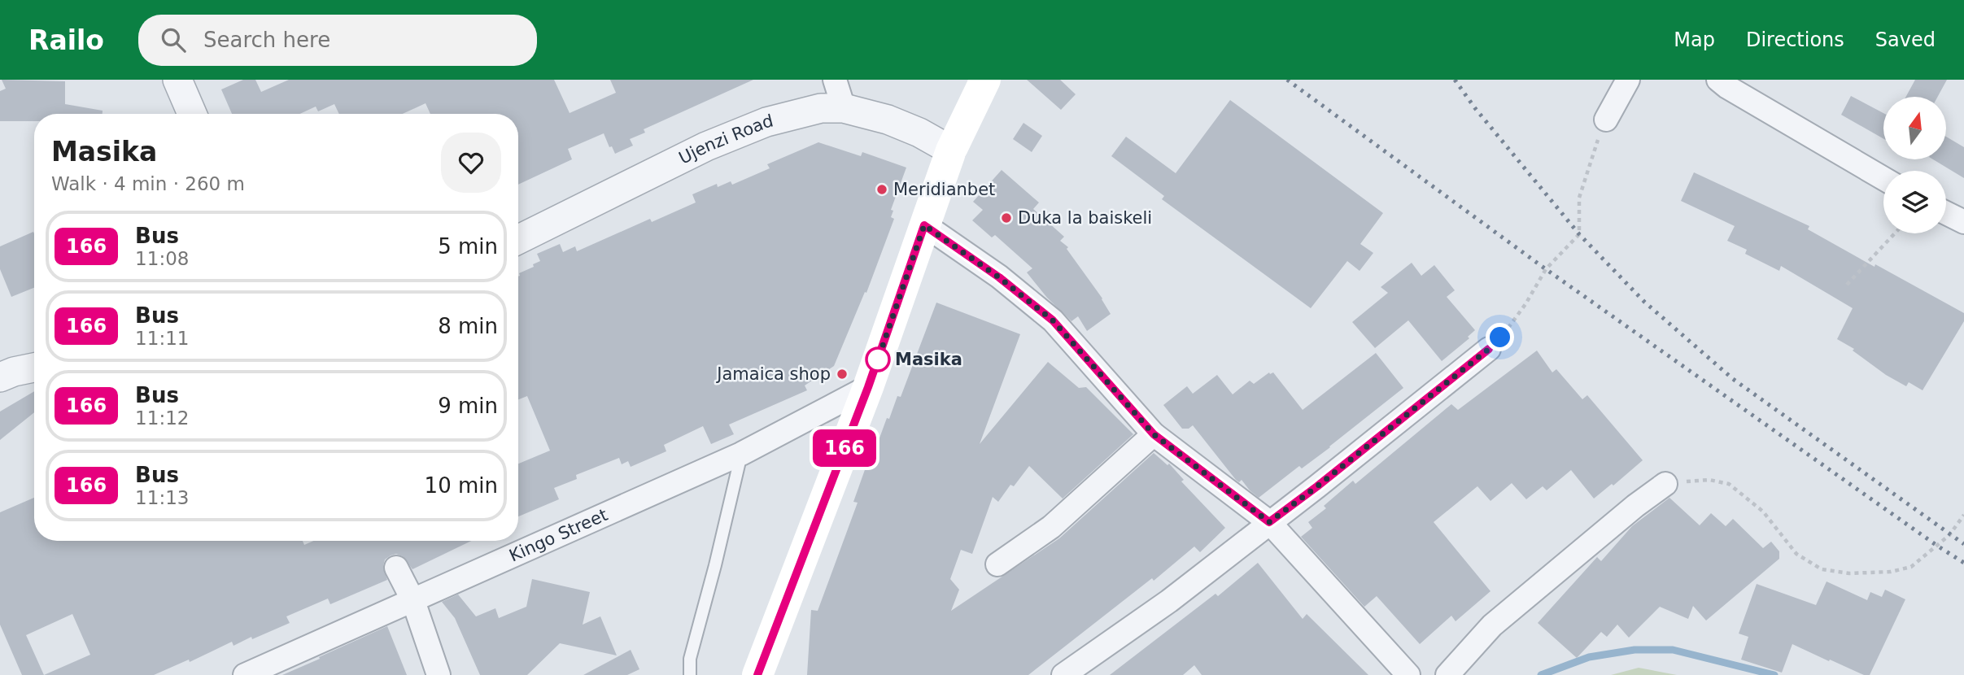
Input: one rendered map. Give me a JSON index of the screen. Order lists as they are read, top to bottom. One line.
{"streets":{"street":["Ujenzi Road","Kingo Street"]},"places":["Meridianbet","Duka la baiskeli","Masika","Jamaica shop"],"lines":["bus line 166"],"north":"top","page":{"header":"Railo","search":"Search here","nav":["Map","Directions","Saved"],"on_map":"166","heading":["Masika","Walk · 4 min · 260 m"],"list":[{"mark":"166","name":"Bus","note":"11:08","value":"5 min"},{"mark":"166","name":"Bus","note":"11:11","value":"8 min"},{"mark":"166","name":"Bus","note":"11:12","value":"9 min"},{"mark":"166","name":"Bus","note":"11:13","value":"10 min"}]}}
